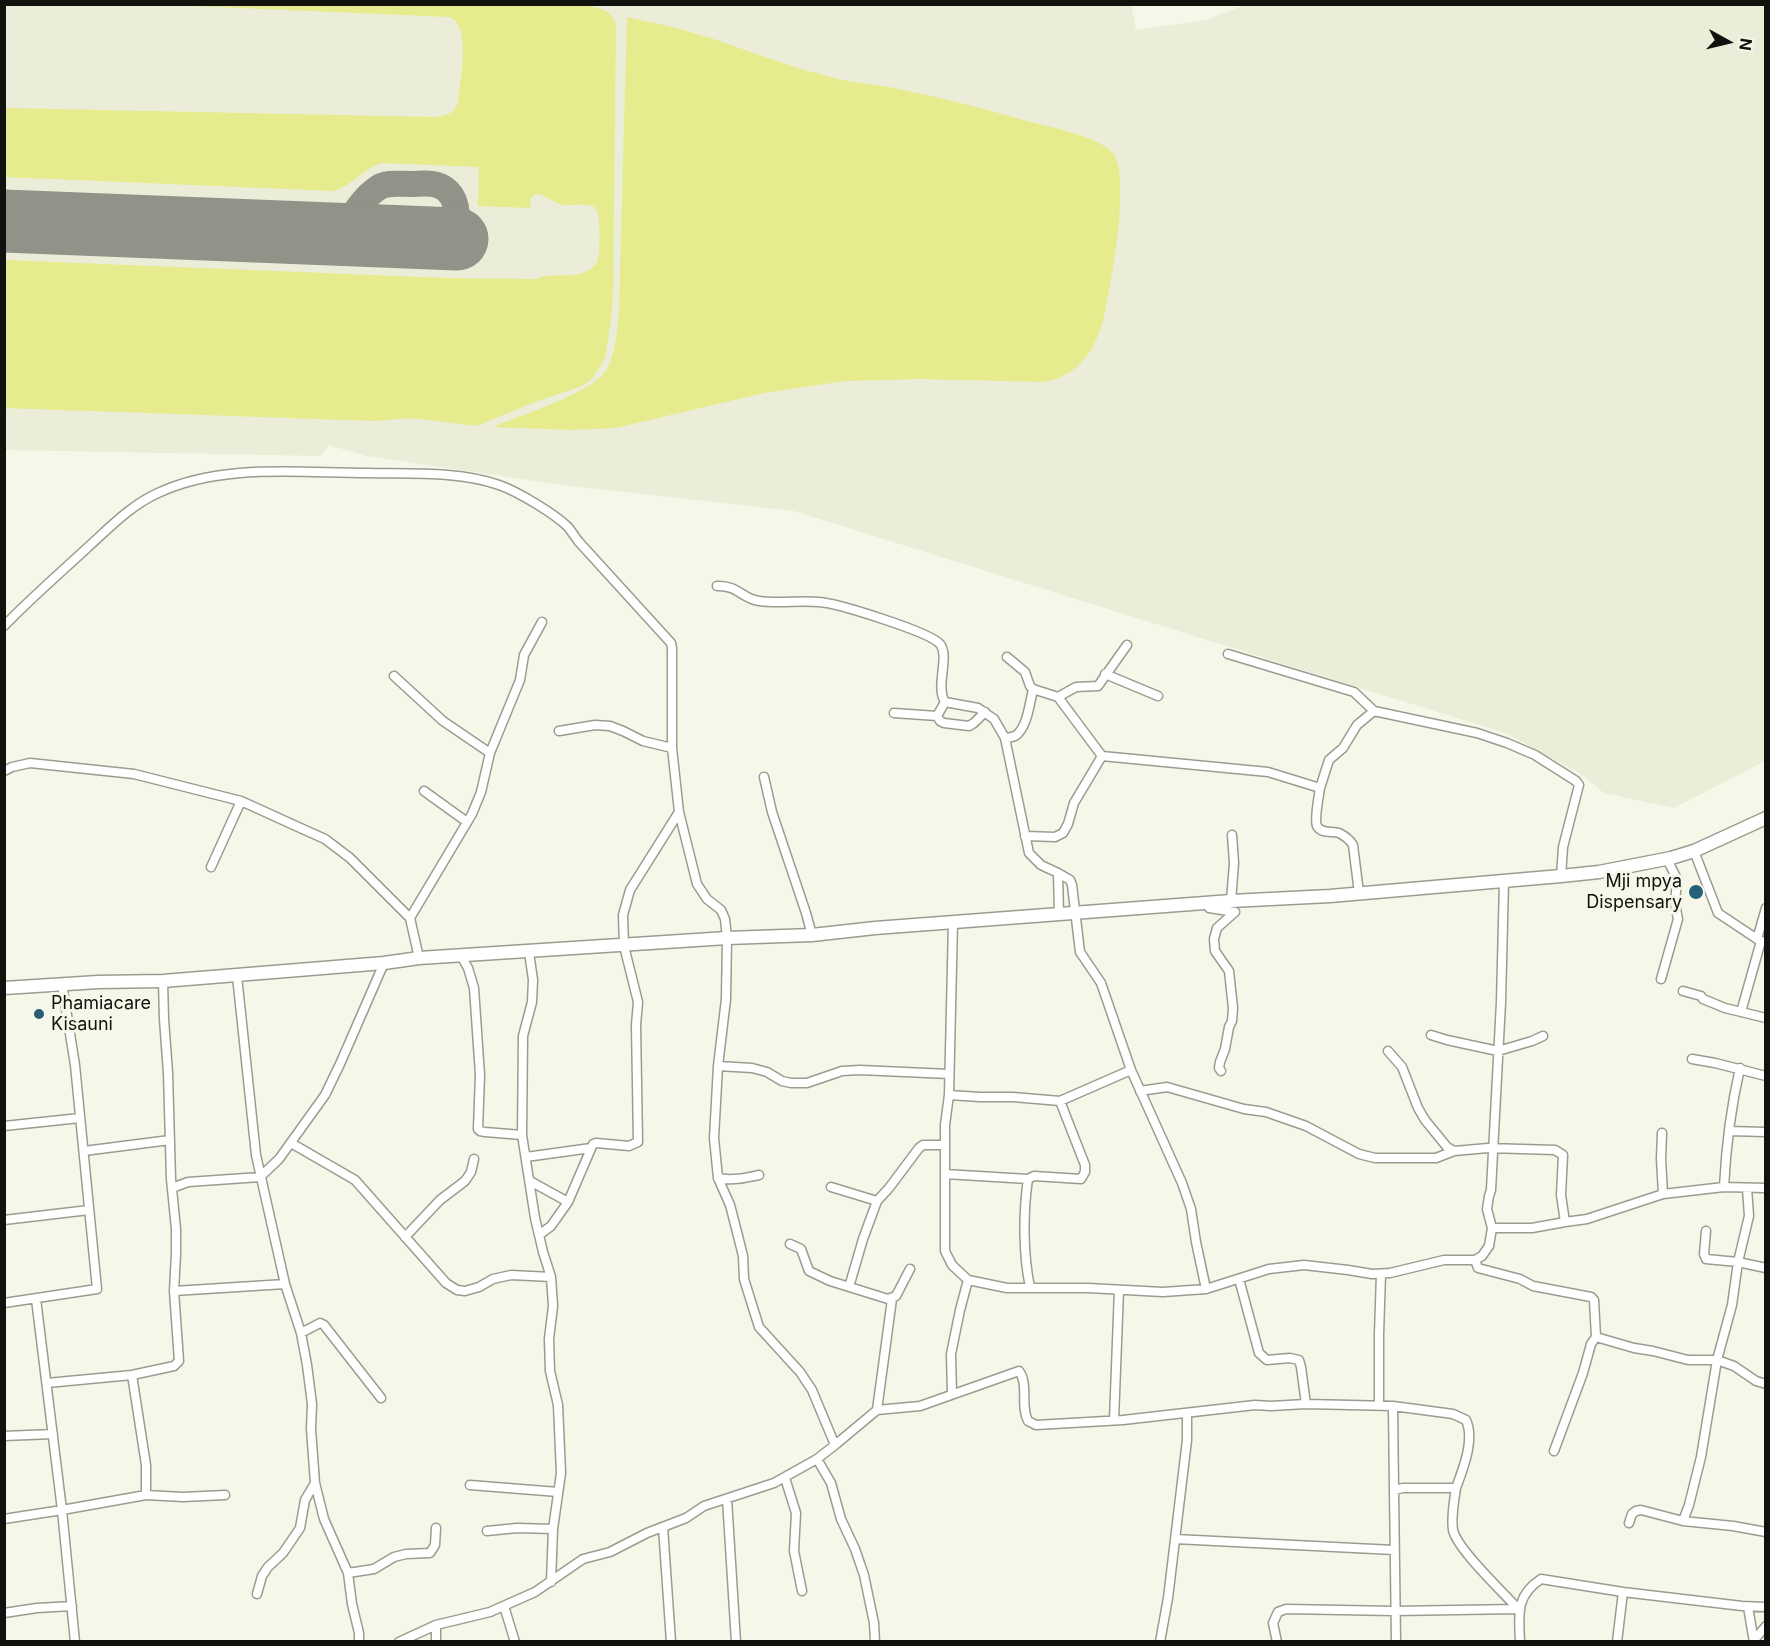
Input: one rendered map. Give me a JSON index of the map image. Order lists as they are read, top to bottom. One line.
{"places":["Mji mpya Dispensary","Phamiacare Kisauni"],"north":"right"}
